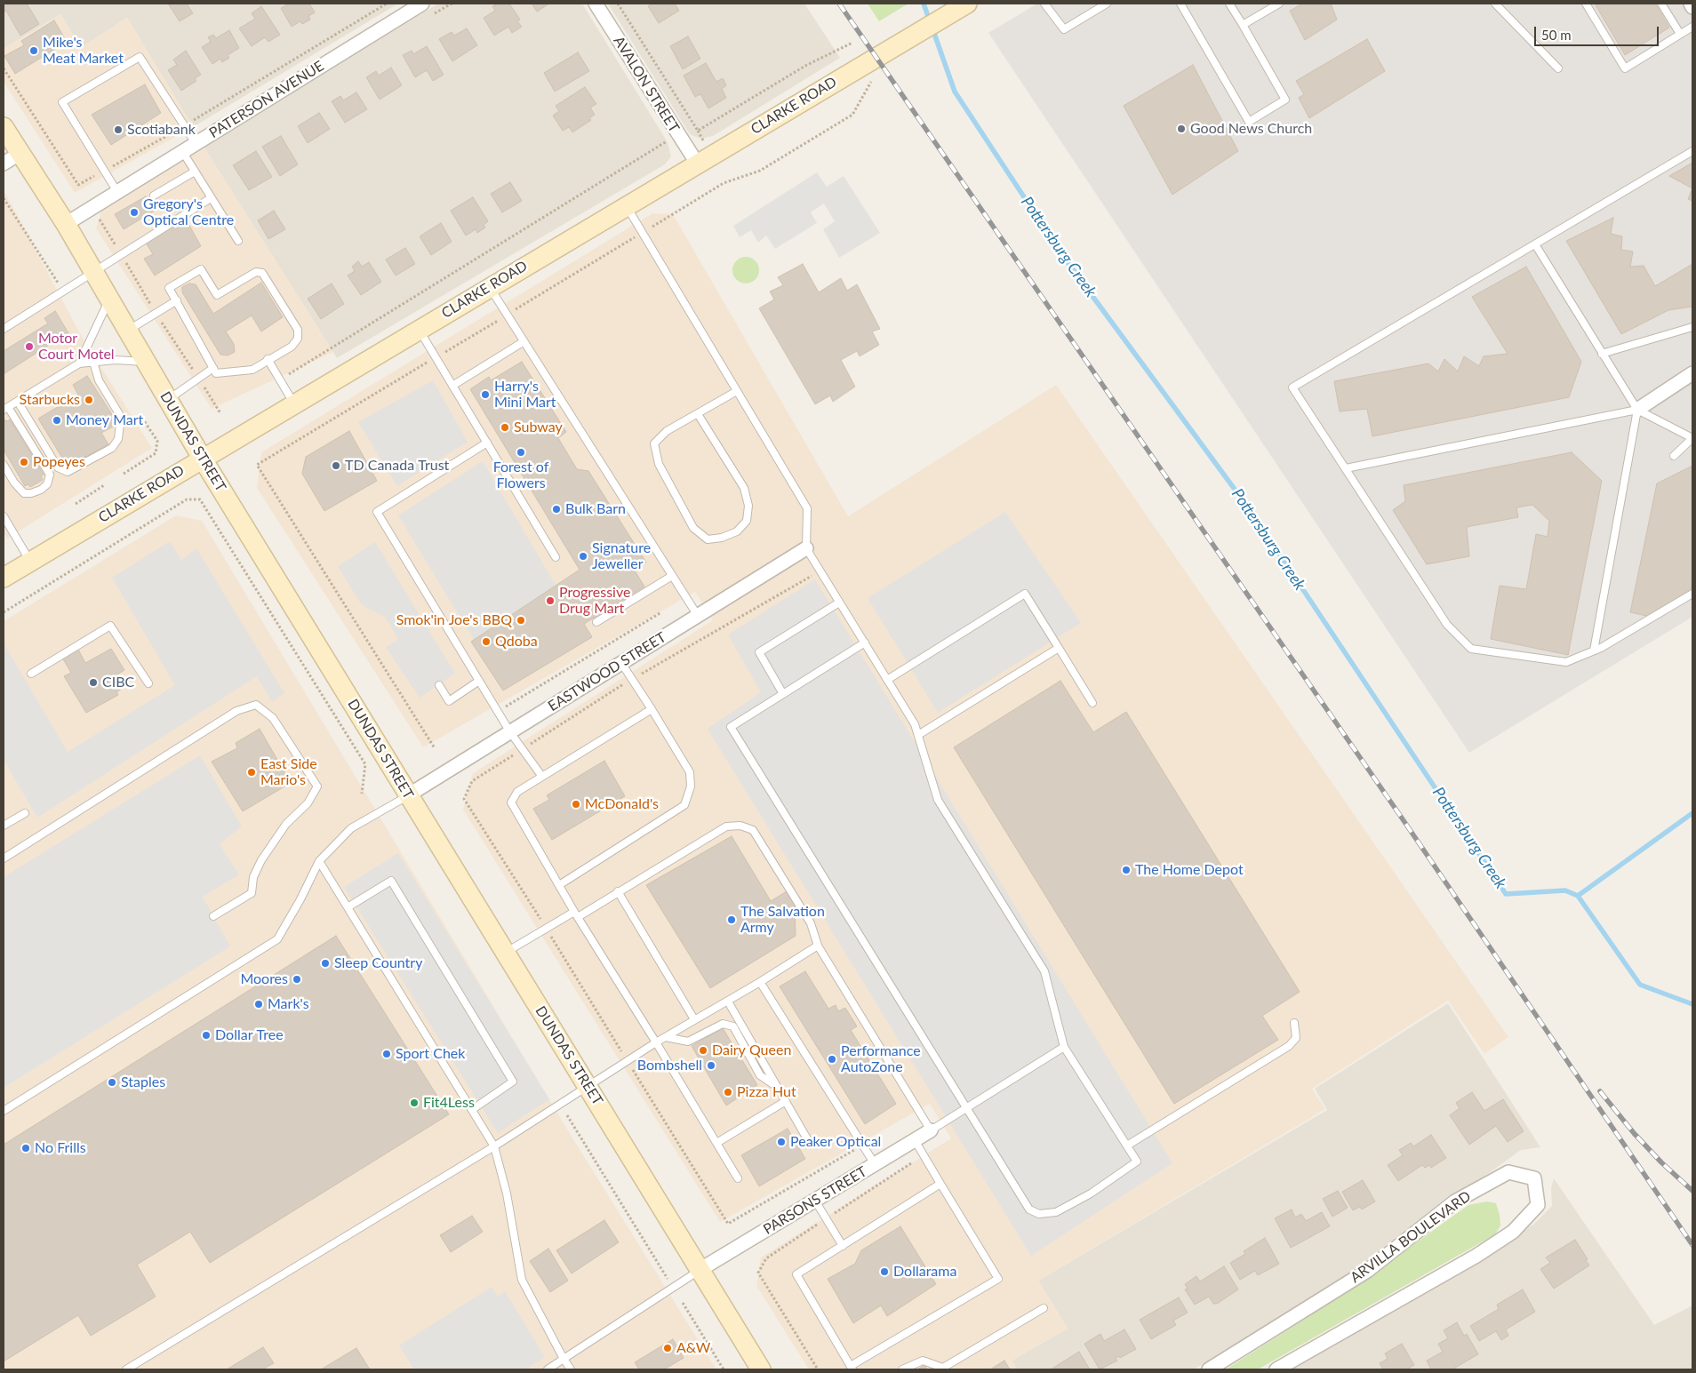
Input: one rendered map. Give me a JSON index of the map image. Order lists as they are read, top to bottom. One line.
{"streets":{"main road":["CLARKE ROAD","DUNDAS STREET"],"street":["AVALON STREET","PATERSON AVENUE","EASTWOOD STREET","PARSONS STREET","ARVILLA BOULEVARD"]},"crossings":[["AVALON STREET","CLARKE ROAD"],["PATERSON AVENUE","DUNDAS STREET"],["CLARKE ROAD","DUNDAS STREET"],["DUNDAS STREET","EASTWOOD STREET"],["DUNDAS STREET","PARSONS STREET"]],"water":["Pottersburg Creek"],"places":["Mike's Meat Market","Good News Church","Scotiabank","Gregory's Optical Centre","Motor Court Motel","Harry's Mini Mart","Starbucks","Money Mart","Subway","Forest of Flowers","Popeyes","TD Canada Trust","Bulk Barn","Signature Jeweller","Progressive Drug Mart","Smok'in Joe's BBQ","Qdoba","CIBC","East Side Mario's","McDonald's","The Home Depot","The Salvation Army","Sleep Country","Moores","Mark's","Dollar Tree","Dairy Queen","Sport Chek","Performance AutoZone","Bombshell","Staples","Pizza Hut","Fit4Less","Peaker Optical","No Frills","Dollarama","A&W"],"scale_bar":"50 m"}
